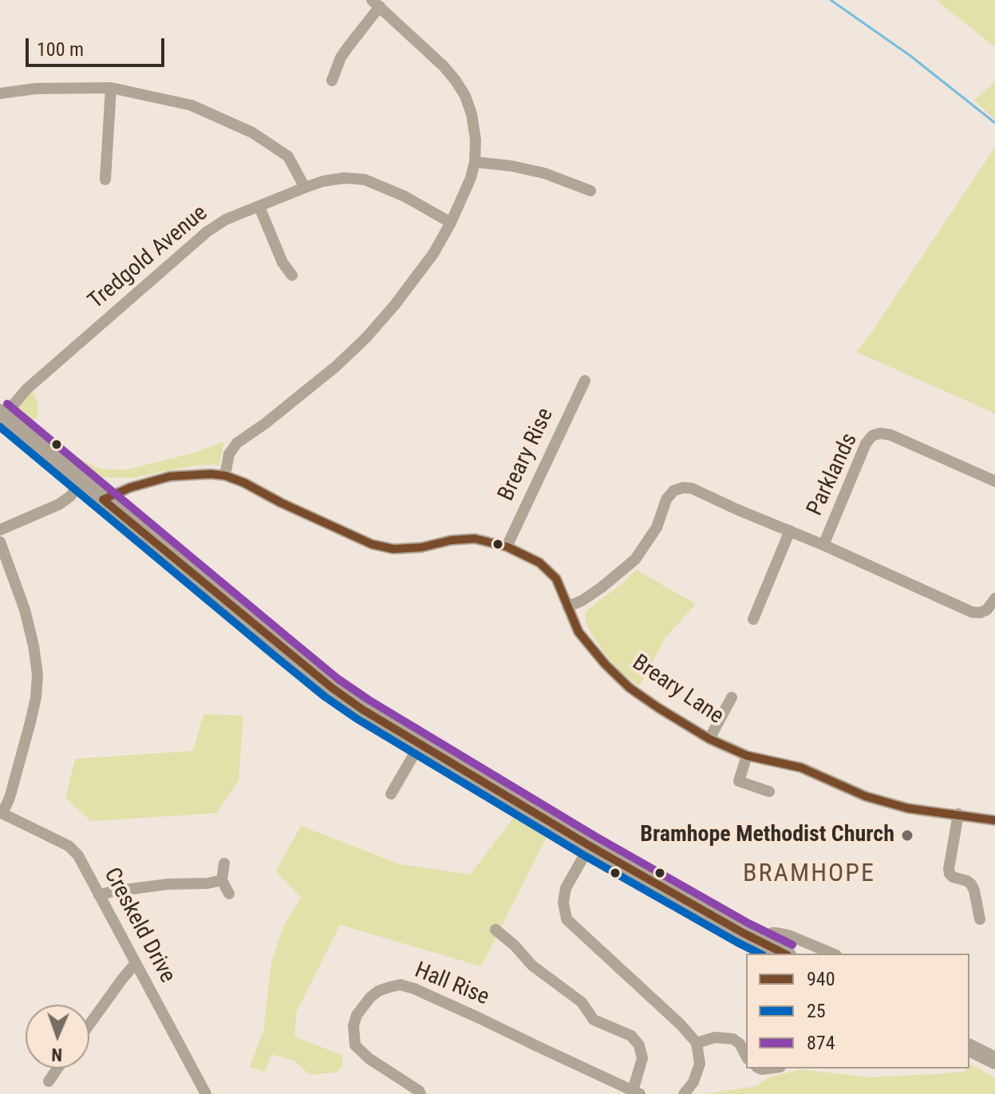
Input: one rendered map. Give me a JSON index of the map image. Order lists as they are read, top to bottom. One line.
{"streets":{"street":["Tredgold Avenue","Breary Rise","Parklands","Breary Lane","Creskeld Drive","Hall Rise"]},"crossings":[["Breary Rise","Breary Lane"]],"districts":["BRAMHOPE"],"places":["Bramhope Methodist Church"],"lines":["transit line 874","transit line 25","transit line 940"],"legend":["940","25","874"],"scale_bar":"100 m","north":"bottom"}
